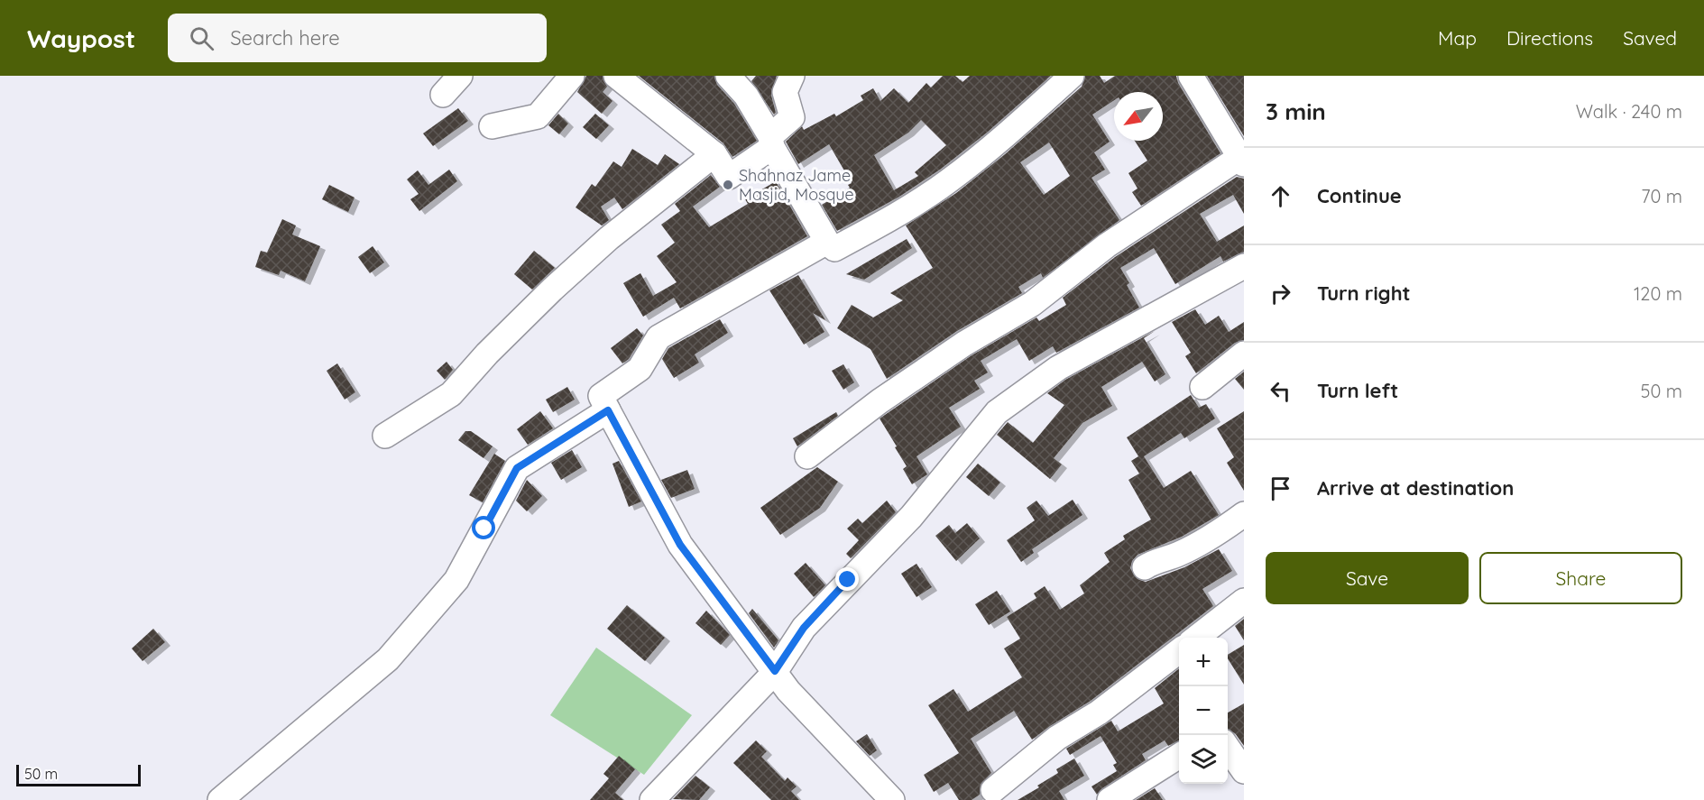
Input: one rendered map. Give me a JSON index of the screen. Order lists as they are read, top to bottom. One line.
{"places":["Shahnaz Jame Masjid, Mosque"],"scale_bar":"50 m","north":"bottom left","page":{"header":"Waypost","search":"Search here","nav":["Map","Directions","Saved"],"heading":["3 min","Walk · 240 m"],"list":[["Continue","70 m"],["Turn right","120 m"],["Turn left","50 m"],"Arrive at destination"],"buttons":["Save","Share"],"map_buttons":["+","−"],"scale":"50 m"}}
